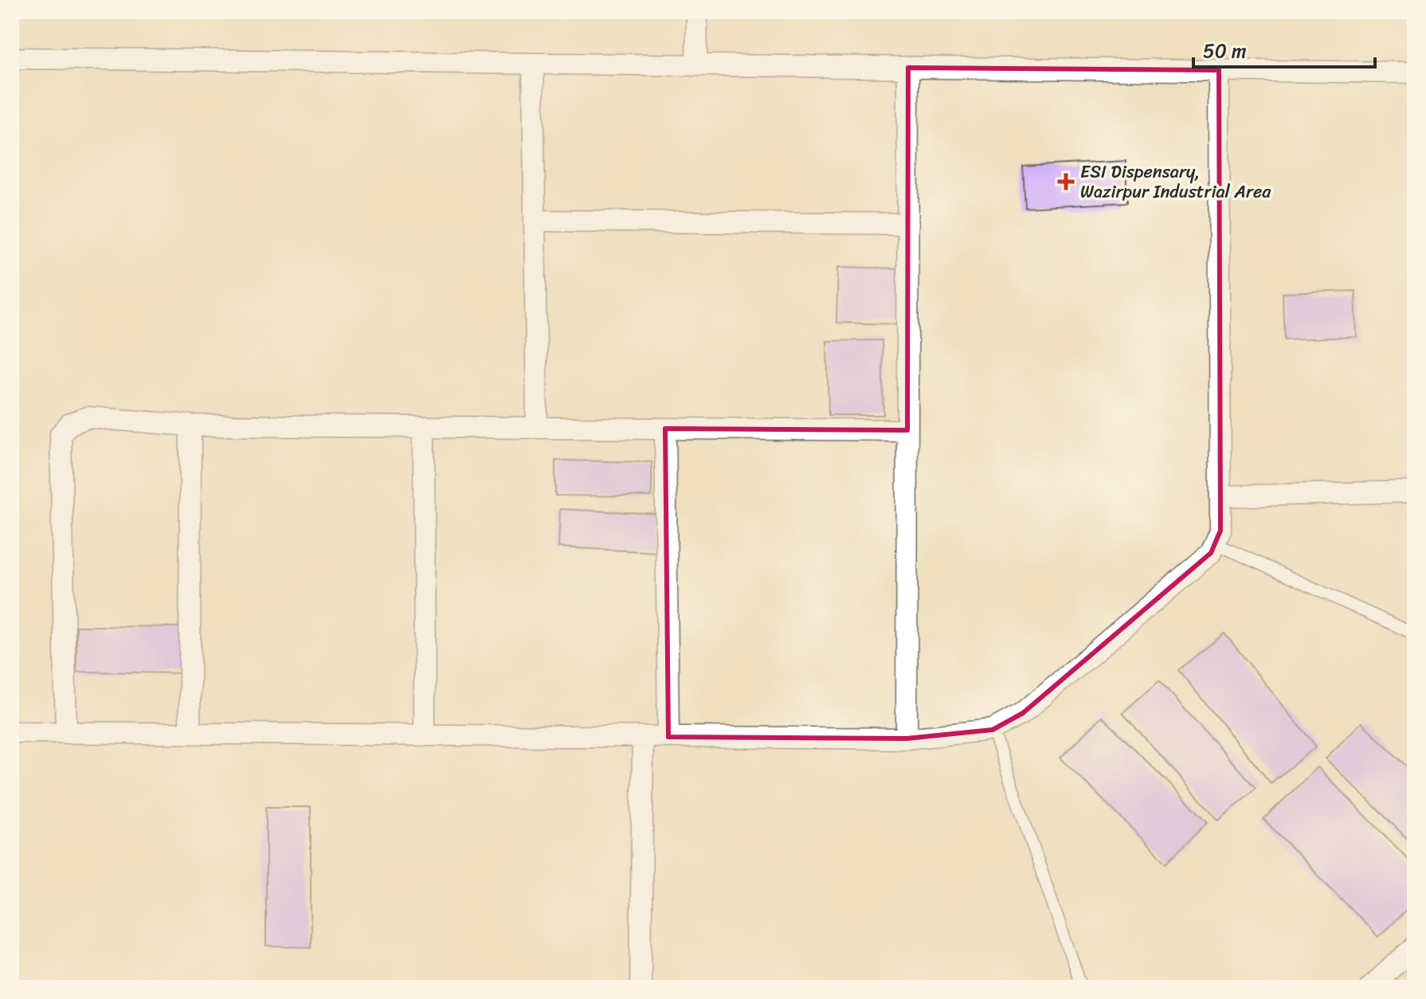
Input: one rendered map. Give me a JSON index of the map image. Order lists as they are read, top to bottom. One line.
{"places":{"health":["ESI Dispensary, Wazirpur Industrial Area"]},"scale_bar":"50 m"}
